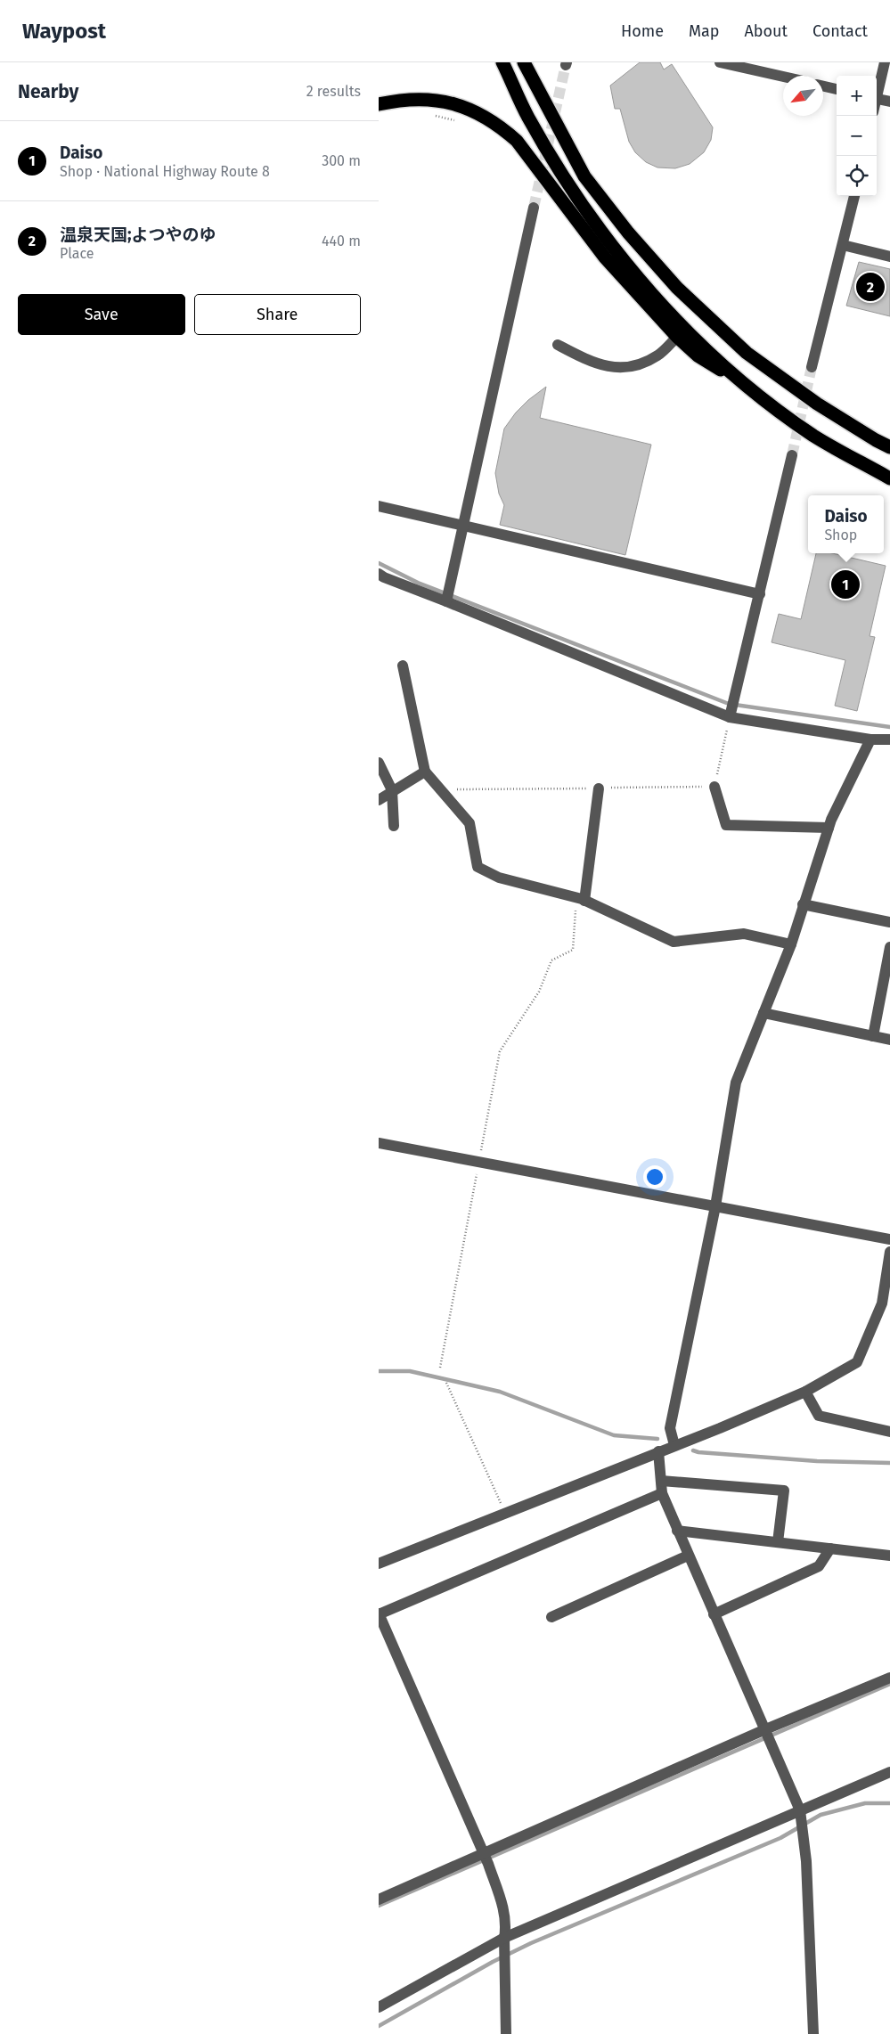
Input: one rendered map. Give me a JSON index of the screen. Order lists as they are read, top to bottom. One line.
{"north":"bottom left","page":{"header":"Waypost","nav":["Home","Map","About","Contact"],"heading":["Nearby","2 results"],"map_buttons":["+","−"],"list":[{"mark":"1","name":"Daiso","note":"Shop · National Highway Route 8","value":"300 m"},{"mark":"2","name":"温泉天国;よつやのゆ","note":"Place","value":"440 m"}],"pins":["2","1"],"buttons":["Save","Share"],"popup":["Daiso","Shop"]}}
